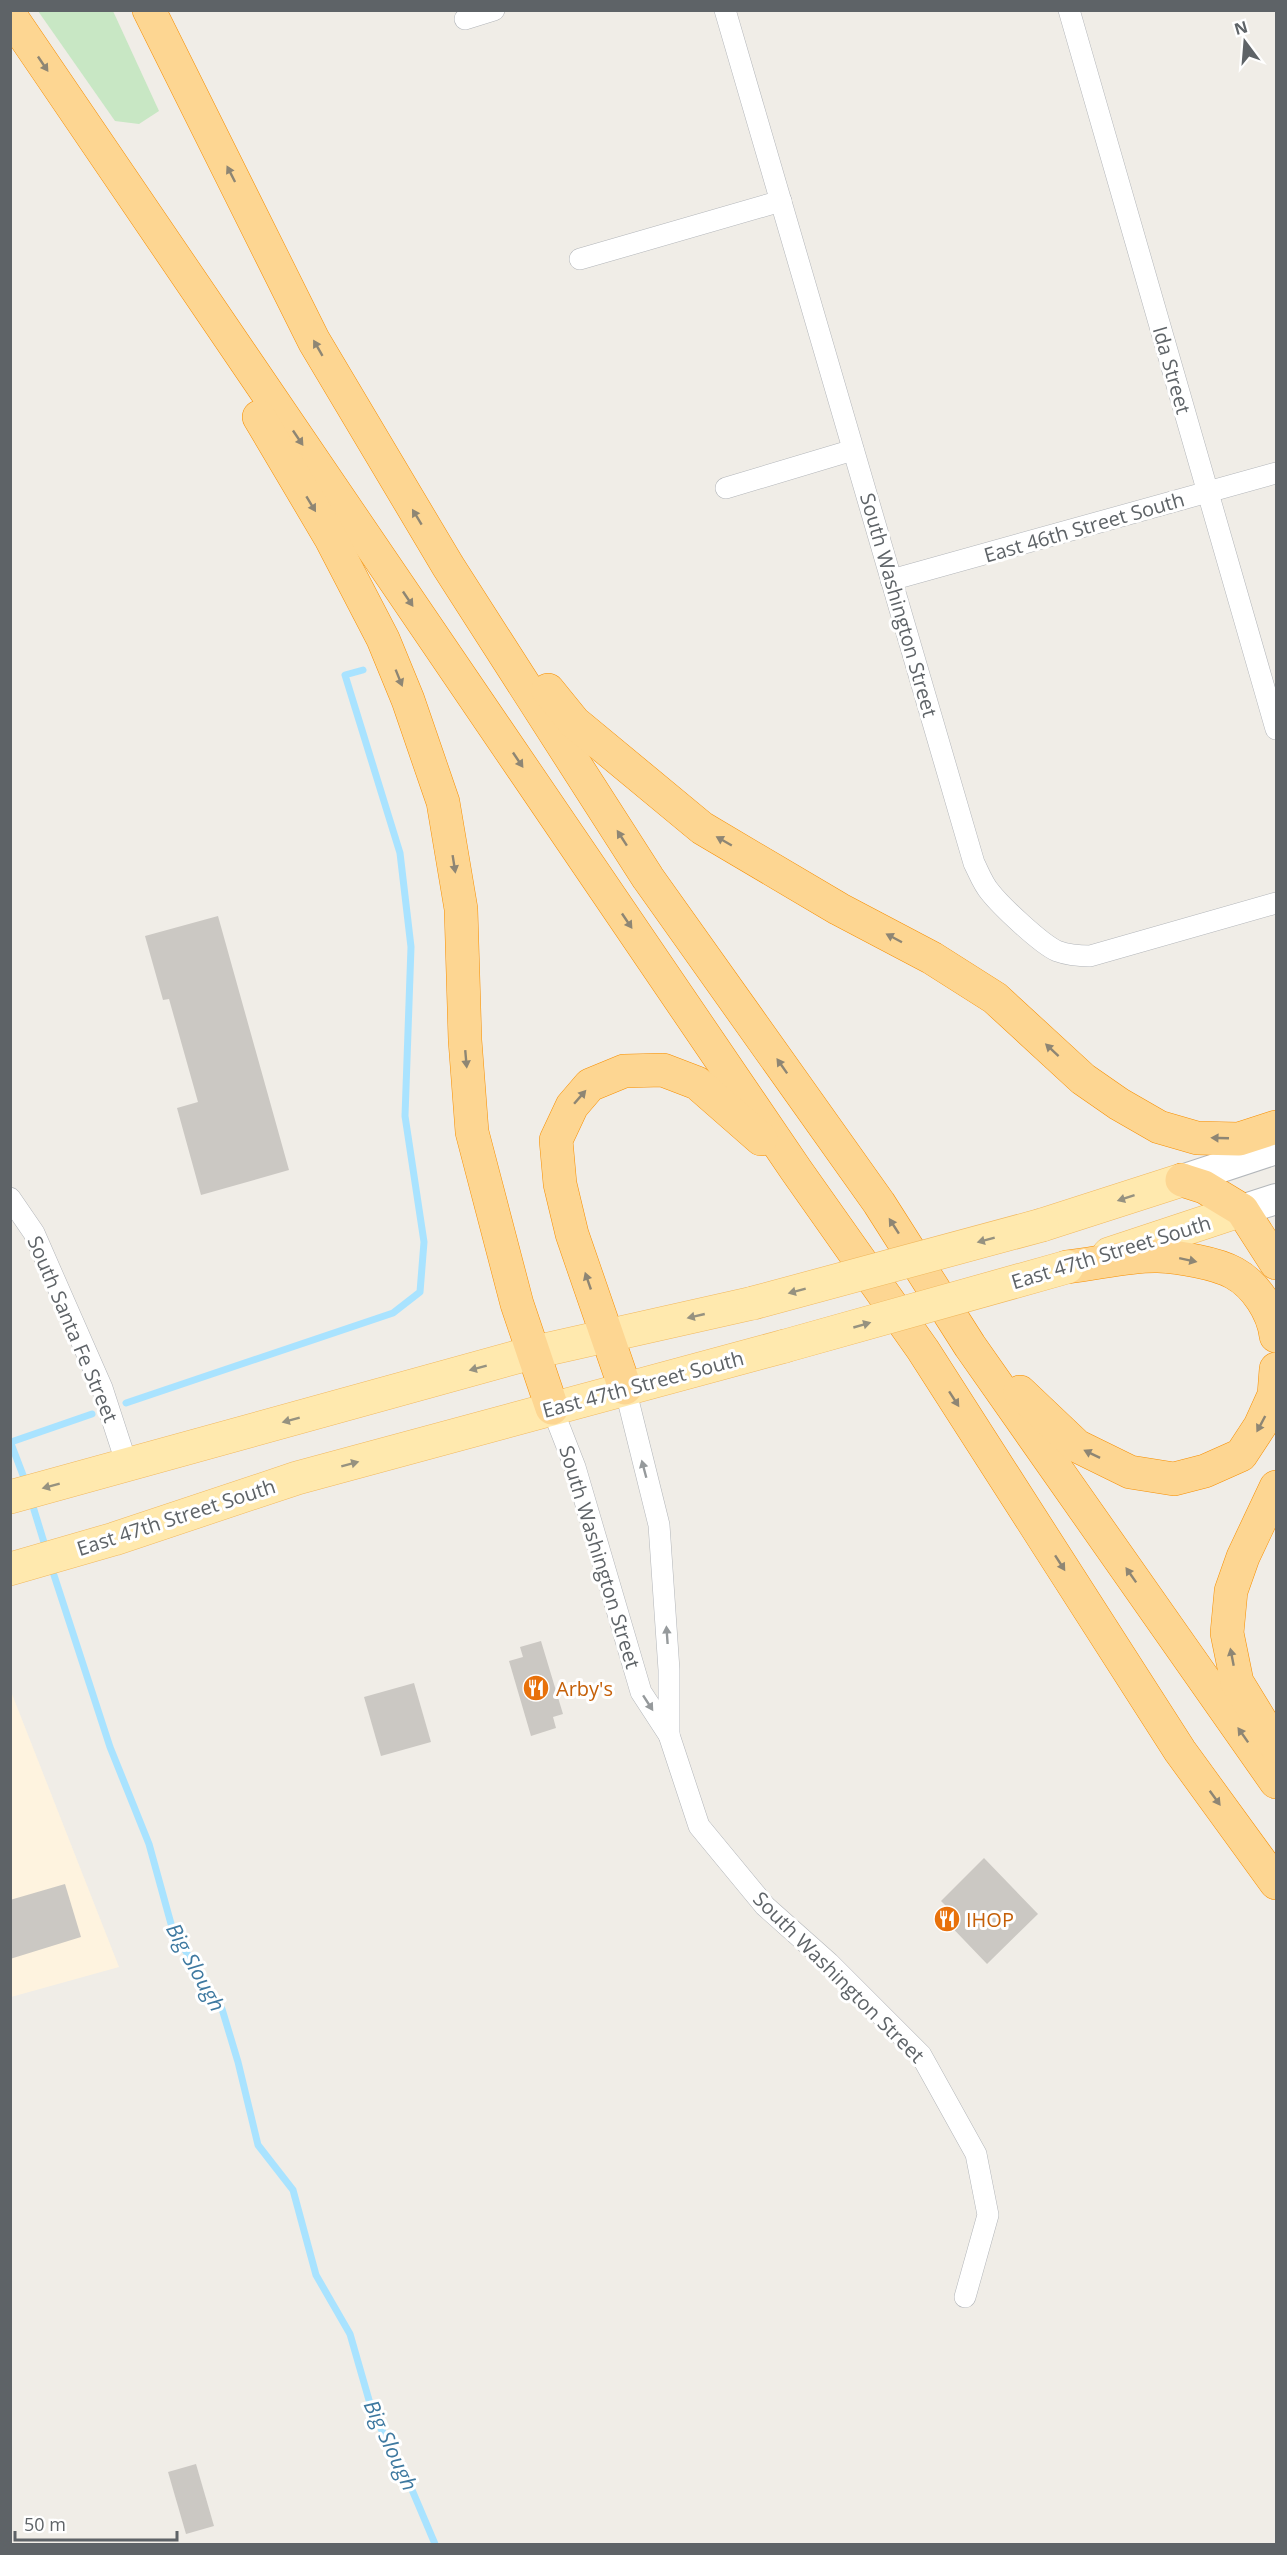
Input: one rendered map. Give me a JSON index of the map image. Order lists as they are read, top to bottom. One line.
{"streets":{"main road":["East 47th Street South"],"street":["Ida Street","East 46th Street South","South Washington Street","South Santa Fe Street"]},"crossings":[["Ida Street","East 46th Street South"],["East 46th Street South","South Washington Street"],["South Washington Street","East 47th Street South"]],"water":["Big Slough"],"places":{"restaurant":["Arby's","IHOP"]},"scale_bar":"50 m","north":"top"}
